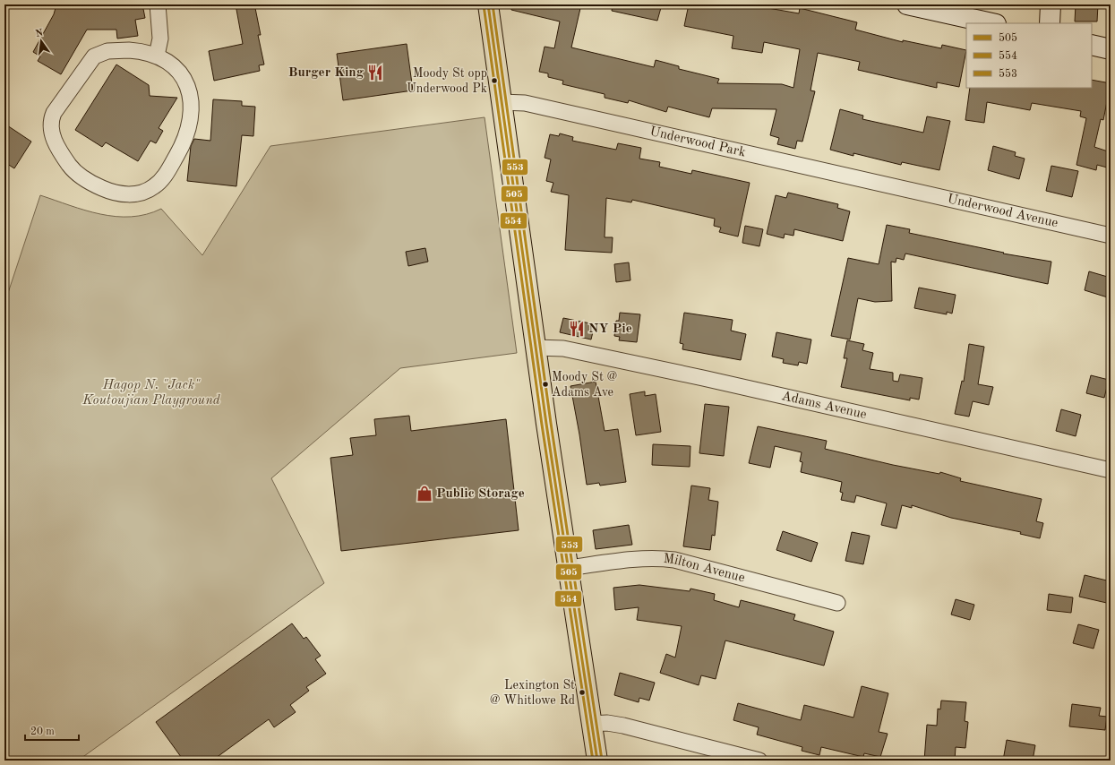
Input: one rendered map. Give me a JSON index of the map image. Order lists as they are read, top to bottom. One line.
{"streets":{"street":["Underwood Park","Underwood Avenue","Adams Avenue","Milton Avenue"]},"crossings":[["Underwood Park","Underwood Avenue"]],"parks":["Hagop N. \"Jack\" Koutoujian Playground"],"places":{"restaurant":["Burger King","NY Pie"],"other":["Moody St opp Underwood Pk","Moody St @ Adams Ave","Lexington St @ Whitlowe Rd"],"shop":["Public Storage"]},"lines":["transit line 505","transit line 553","transit line 554"],"legend":["505","554","553"],"scale_bar":"20 m","north":"top"}
